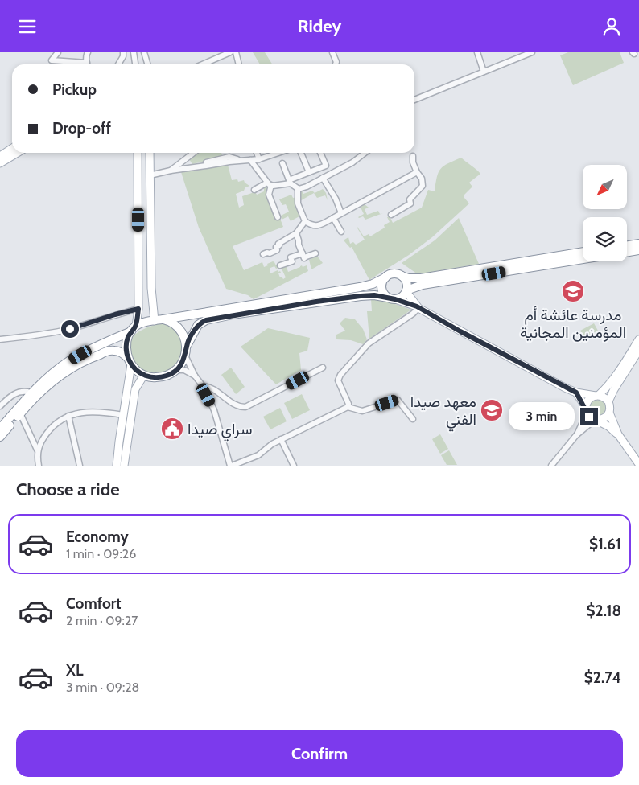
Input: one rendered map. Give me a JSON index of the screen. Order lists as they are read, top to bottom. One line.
{"places":{"school or university":["مدرسة عائشة أم المؤمنين المجانية","معهد صيدا الفني"],"public building":["سراي صيدا"]},"north":"bottom left","page":{"header":"Ridey","banner":["Pickup","Drop-off"],"bubble":"3 min","heading":"Choose a ride","list":[{"name":"Economy","note":"1 min · 09:26","value":"$1.61"},{"name":"Comfort","note":"2 min · 09:27","value":"$2.18"},{"name":"XL","note":"3 min · 09:28","value":"$2.74"}],"buttons":"Confirm"}}
